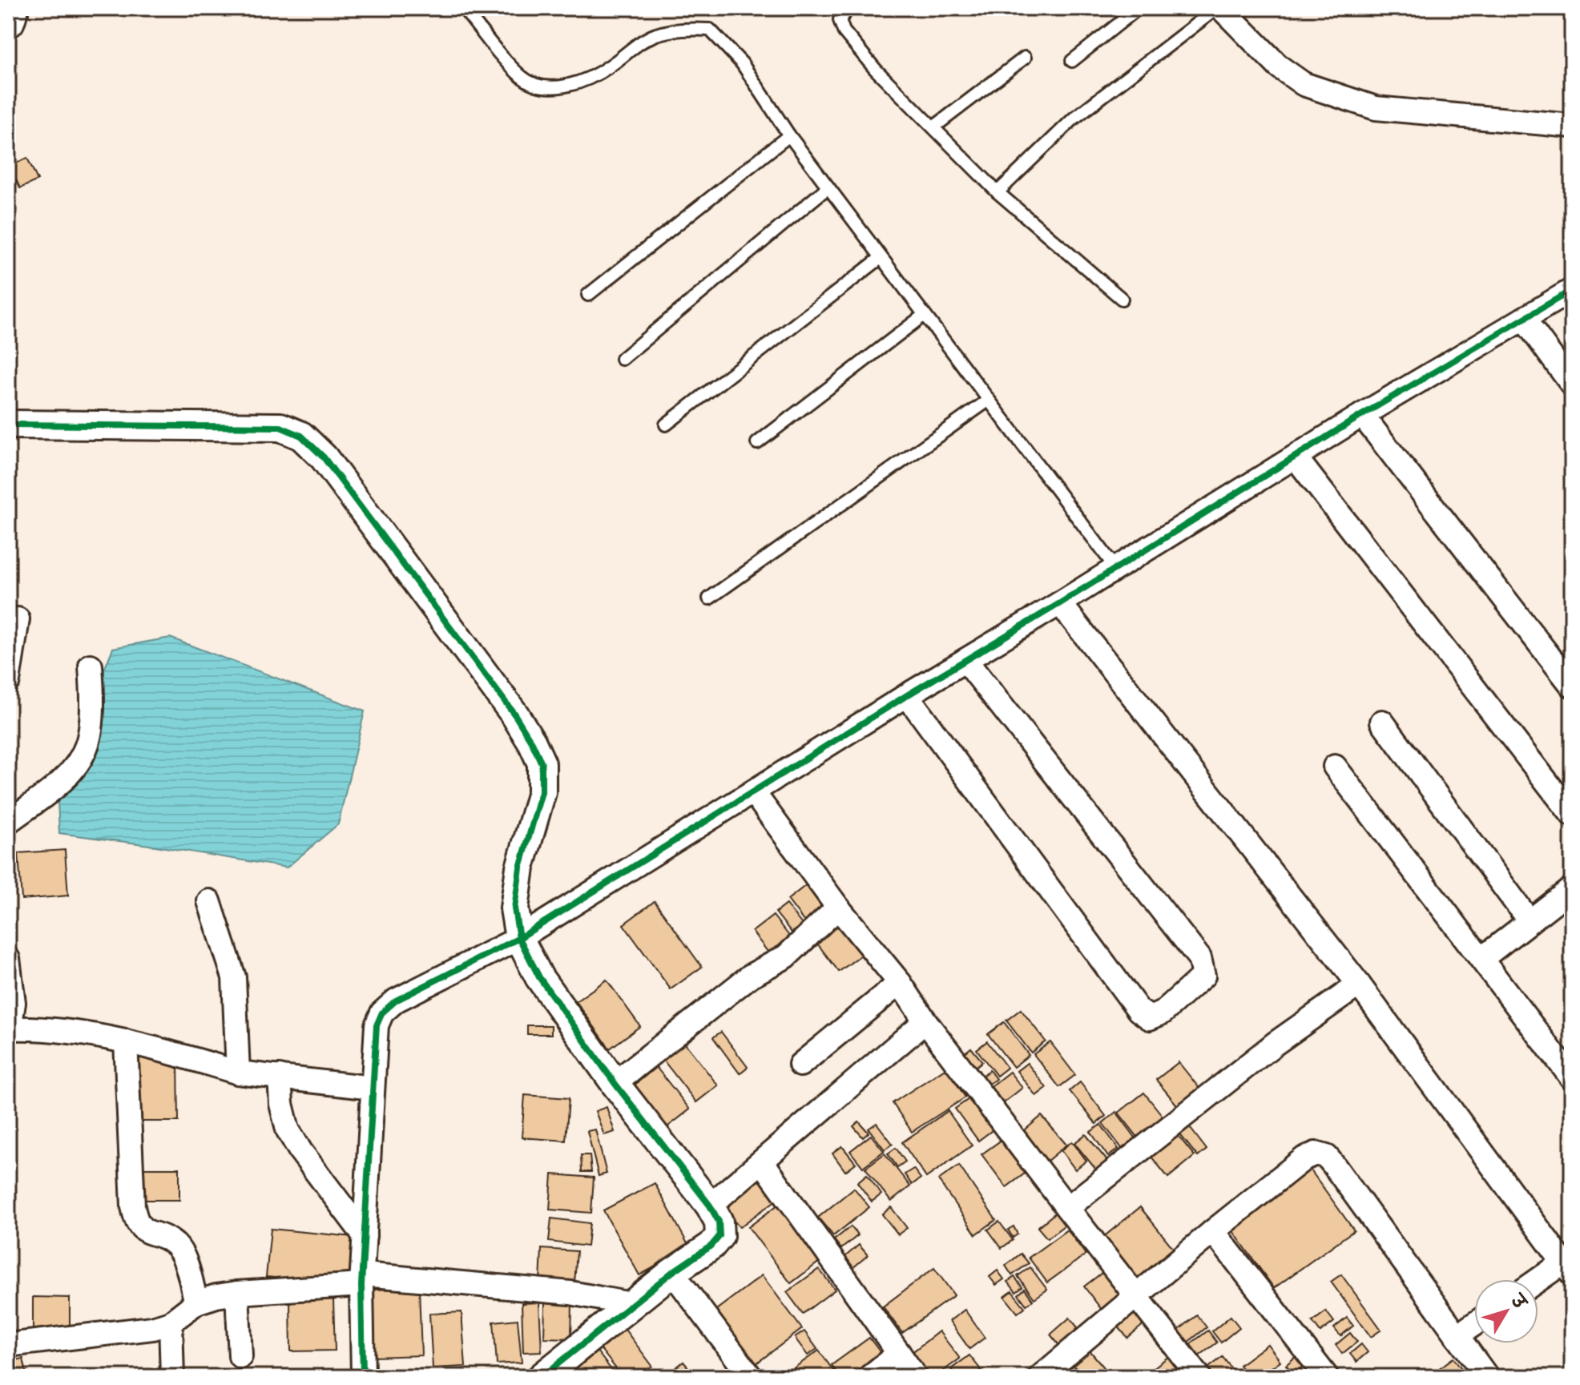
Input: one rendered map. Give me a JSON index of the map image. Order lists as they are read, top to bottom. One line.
{"north":"top right"}
